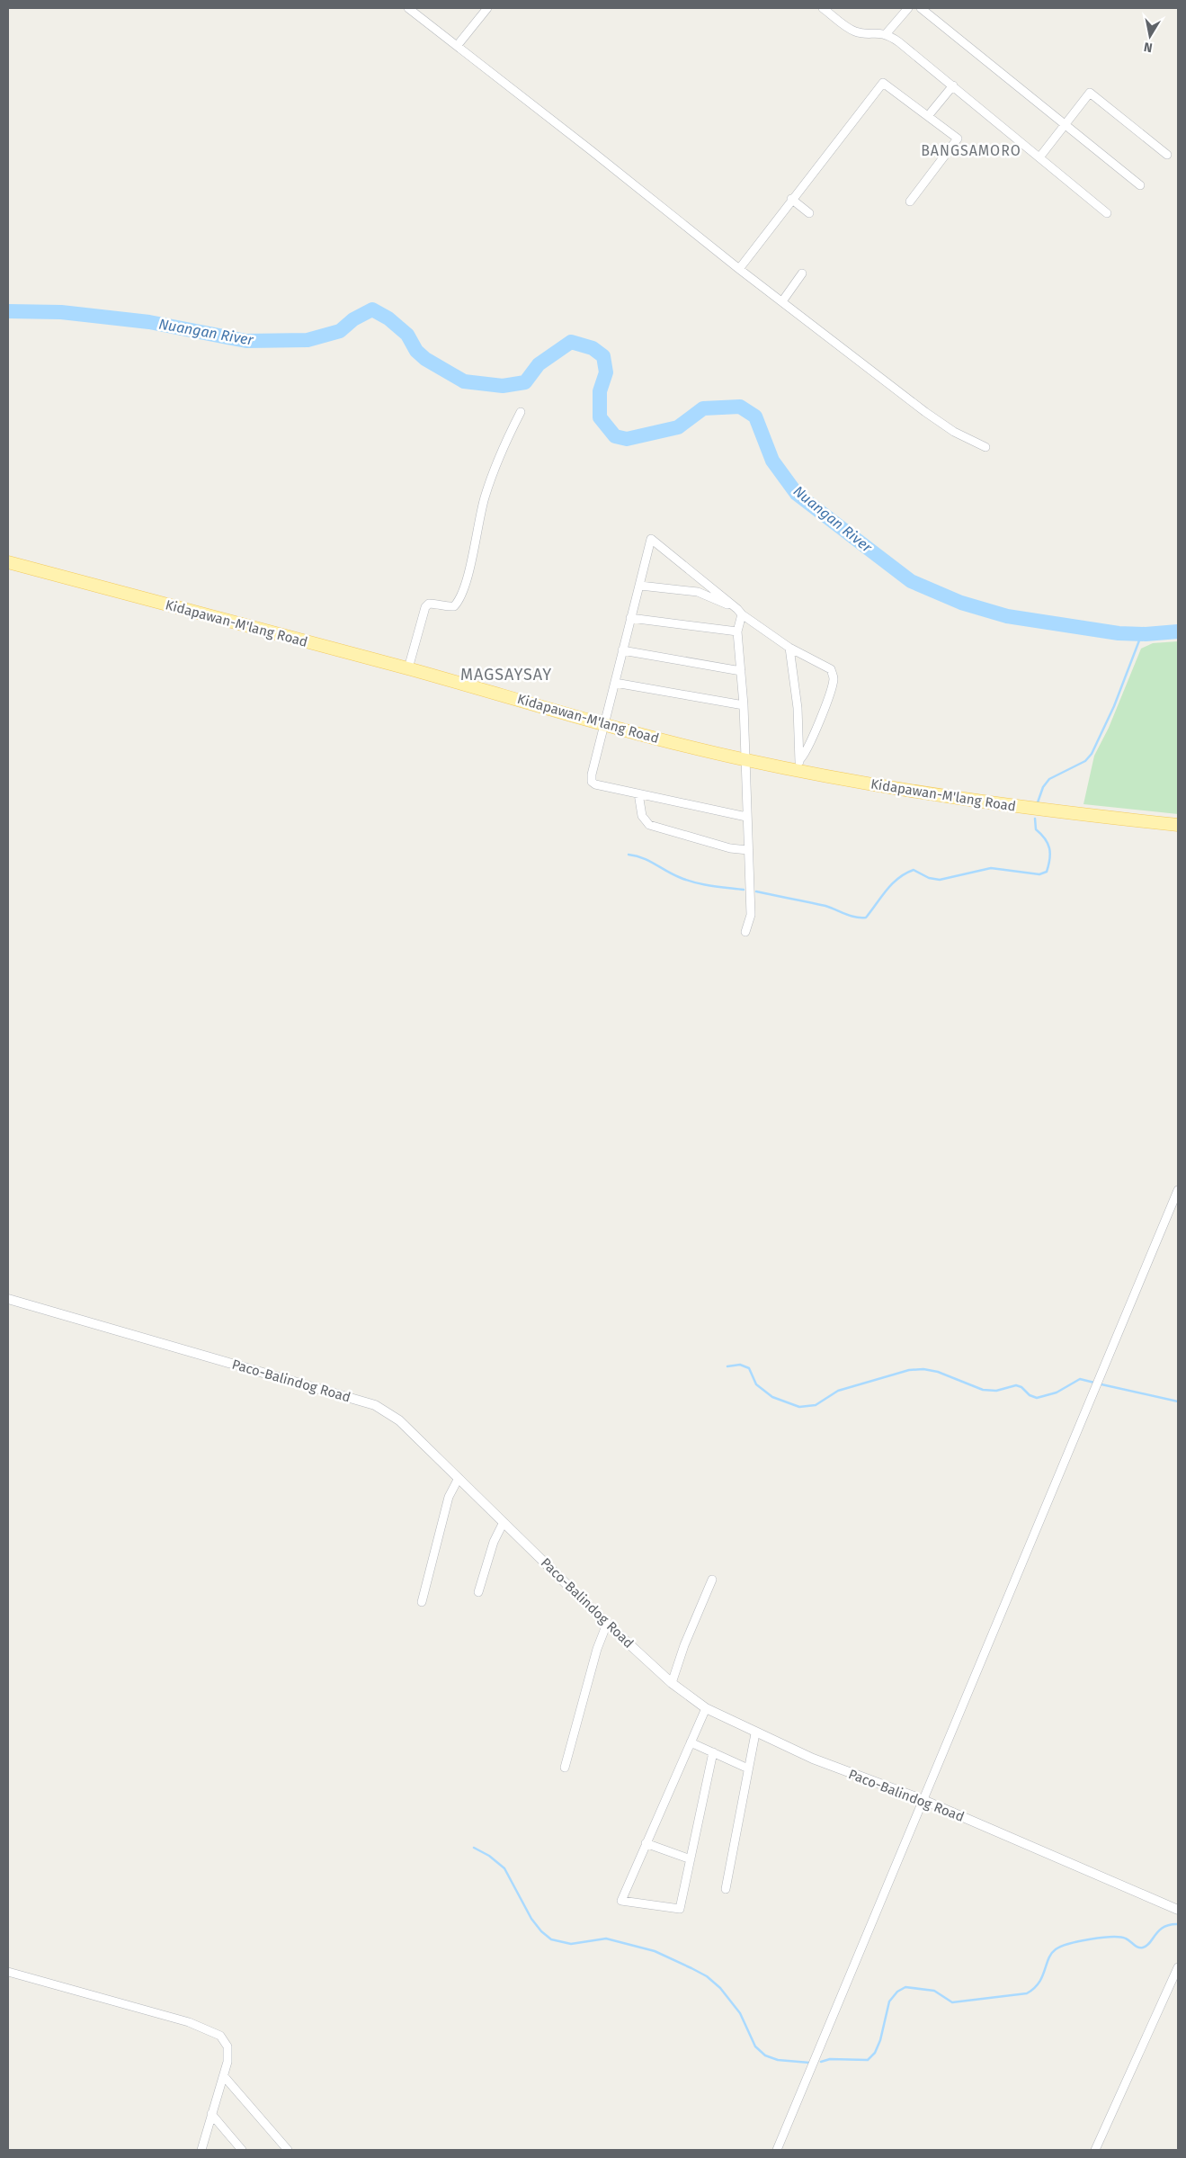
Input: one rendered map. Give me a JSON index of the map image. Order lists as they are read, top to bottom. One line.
{"streets":{"main road":["Kidapawan-M'lang Road"],"street":["Paco-Balindog Road"]},"districts":["BANGSAMORO","MAGSAYSAY"],"water":["Nuangan River"],"north":"bottom"}
